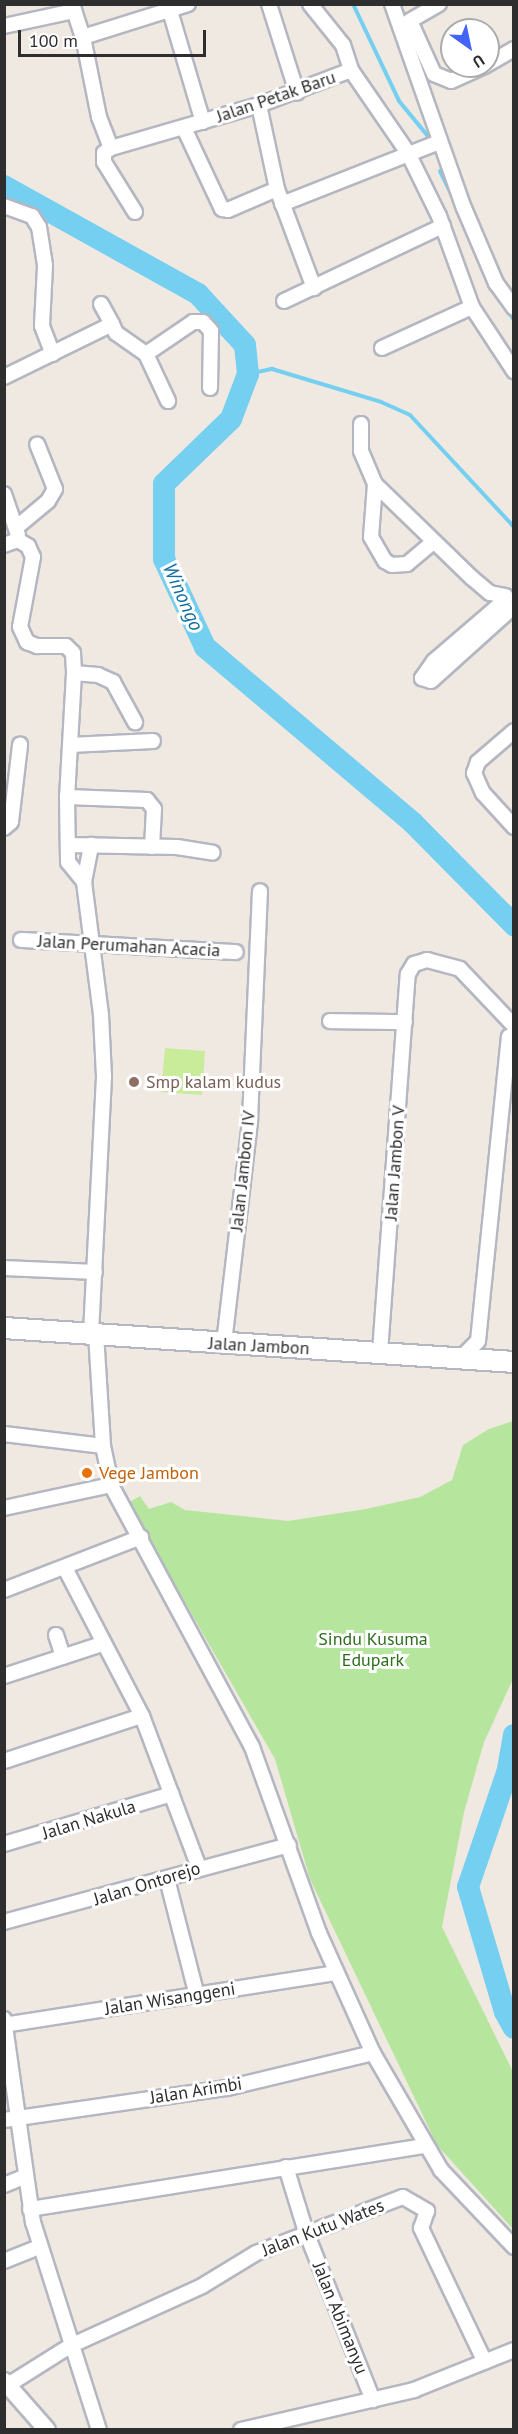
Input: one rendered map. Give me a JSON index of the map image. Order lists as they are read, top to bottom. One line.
{"streets":{"main road":["Jalan Jambon"],"street":["Jalan Petak Baru","Jalan Perumahan Acacia","Jalan Jambon V","Jalan Jambon IV","Jalan Nakula","Jalan Ontorejo","Jalan Wisanggeni","Jalan Arimbi","Jalan Kutu Wates","Jalan Abimanyu"]},"crossings":[["Jalan Jambon V","Jalan Jambon"],["Jalan Jambon IV","Jalan Jambon"],["Jalan Kutu Wates","Jalan Abimanyu"]],"water":["Winongo"],"parks":["Sindu Kusuma Edupark"],"places":["Smp kalam kudus","Vege Jambon"],"scale_bar":"100 m","north":"bottom right"}
